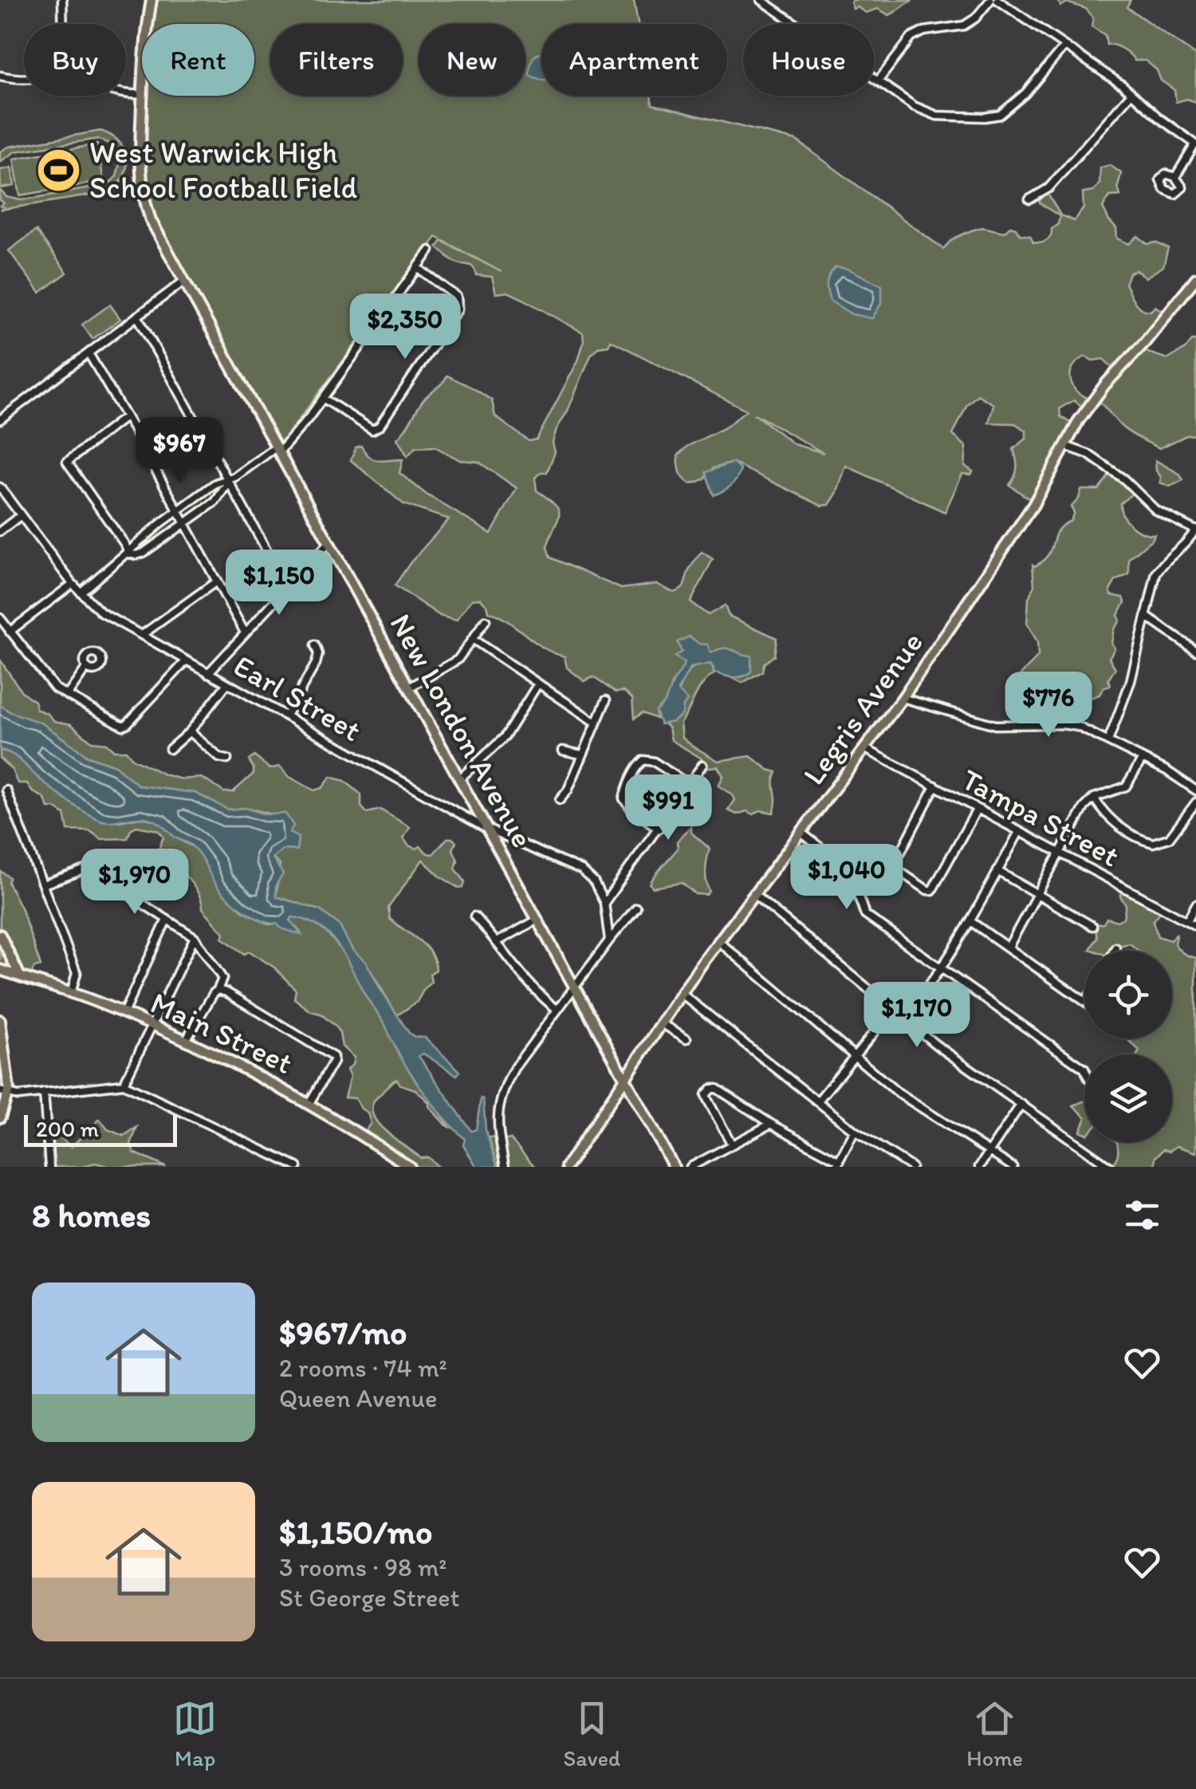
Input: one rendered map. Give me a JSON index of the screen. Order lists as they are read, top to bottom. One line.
{"streets":{"main road":["Legris Avenue","New London Avenue","Main Street"],"street":["Earl Street","Tampa Street"]},"crossings":[["Earl Street","New London Avenue"],["Legris Avenue","New London Avenue"],["Legris Avenue","Tampa Street"]],"places":{"sports":["West Warwick High School Football Field"]},"scale_bar":"200 m","page":{"chip":["Buy","Rent","Filters","New","Apartment","House"],"price":["$2,350","$967","$1,150","$776","$991","$1,040","$1,970","$1,170"],"scale":"200 m","heading":"8 homes","list":[{"name":"$967/mo","note":"2 rooms · 74 m² · Queen Avenue"},{"name":"$1,150/mo","note":"3 rooms · 98 m² · St George Street"}],"tabs":["Map","Saved","Home"]}}
